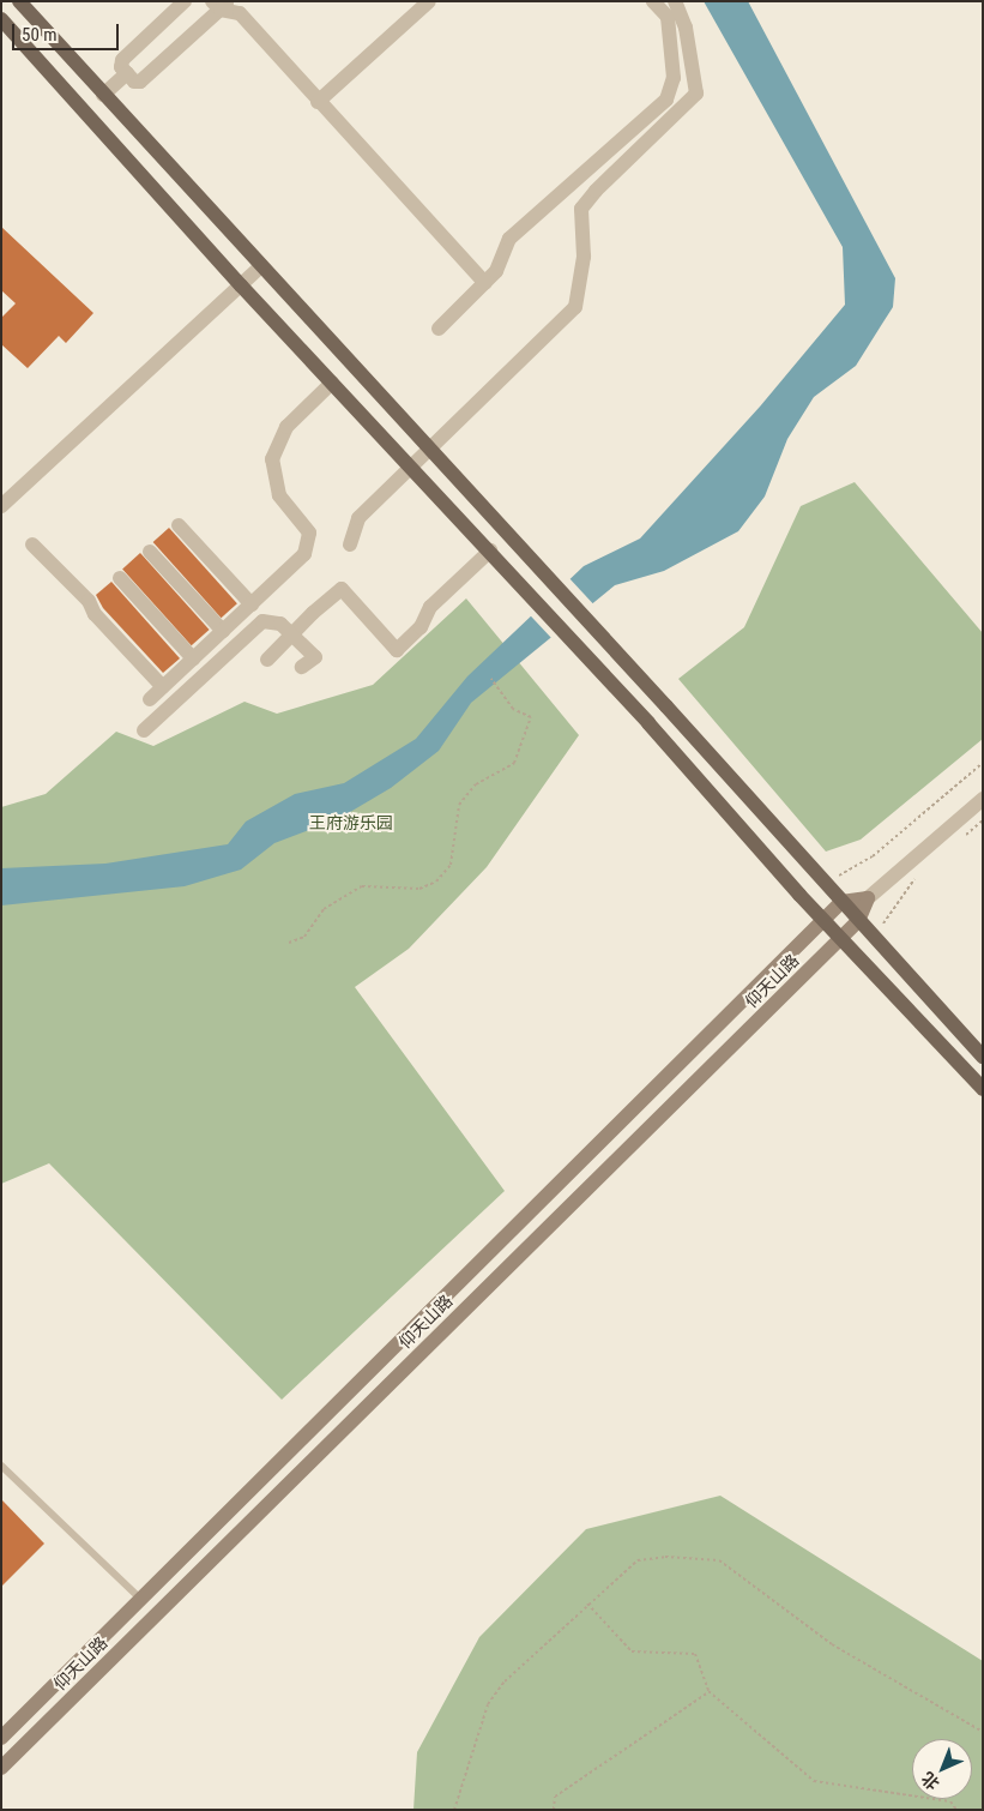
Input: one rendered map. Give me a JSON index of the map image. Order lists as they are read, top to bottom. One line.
{"streets":{"main road":["仰天山路"]},"parks":["王府游乐园"],"scale_bar":"50 m","north":"bottom left"}
